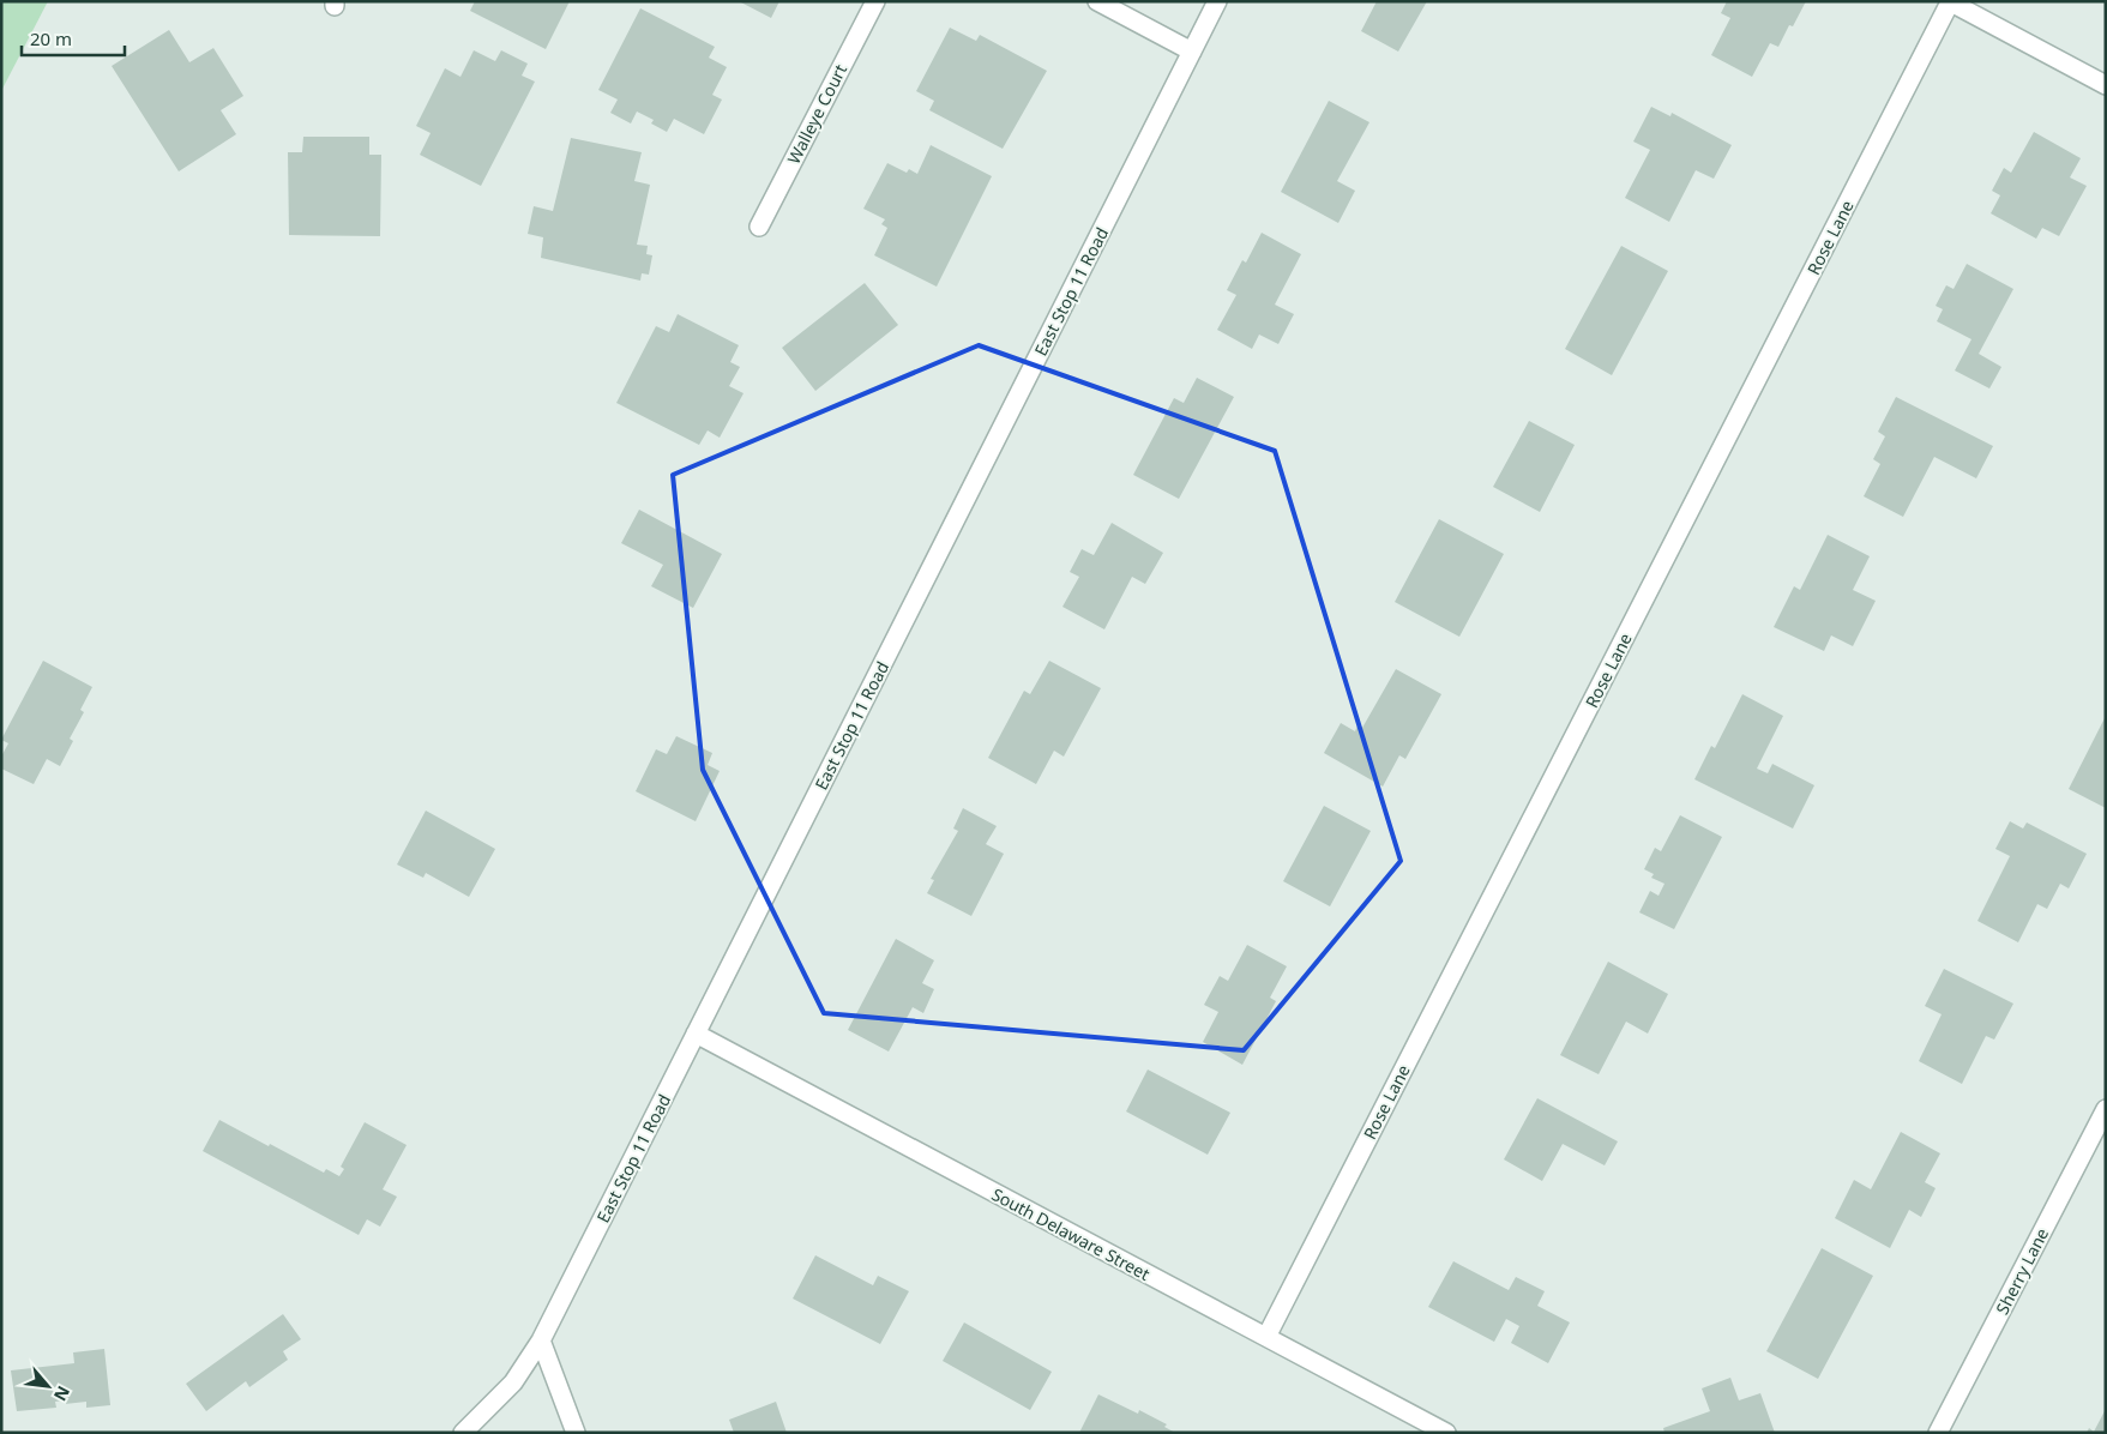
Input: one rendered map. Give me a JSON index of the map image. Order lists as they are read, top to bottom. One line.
{"streets":{"street":["Walleye Court","Rose Lane","East Stop 11 Road","South Delaware Street","Sherry Lane"]},"crossings":[["Rose Lane","South Delaware Street"],["East Stop 11 Road","South Delaware Street"]],"scale_bar":"20 m","north":"bottom right"}
